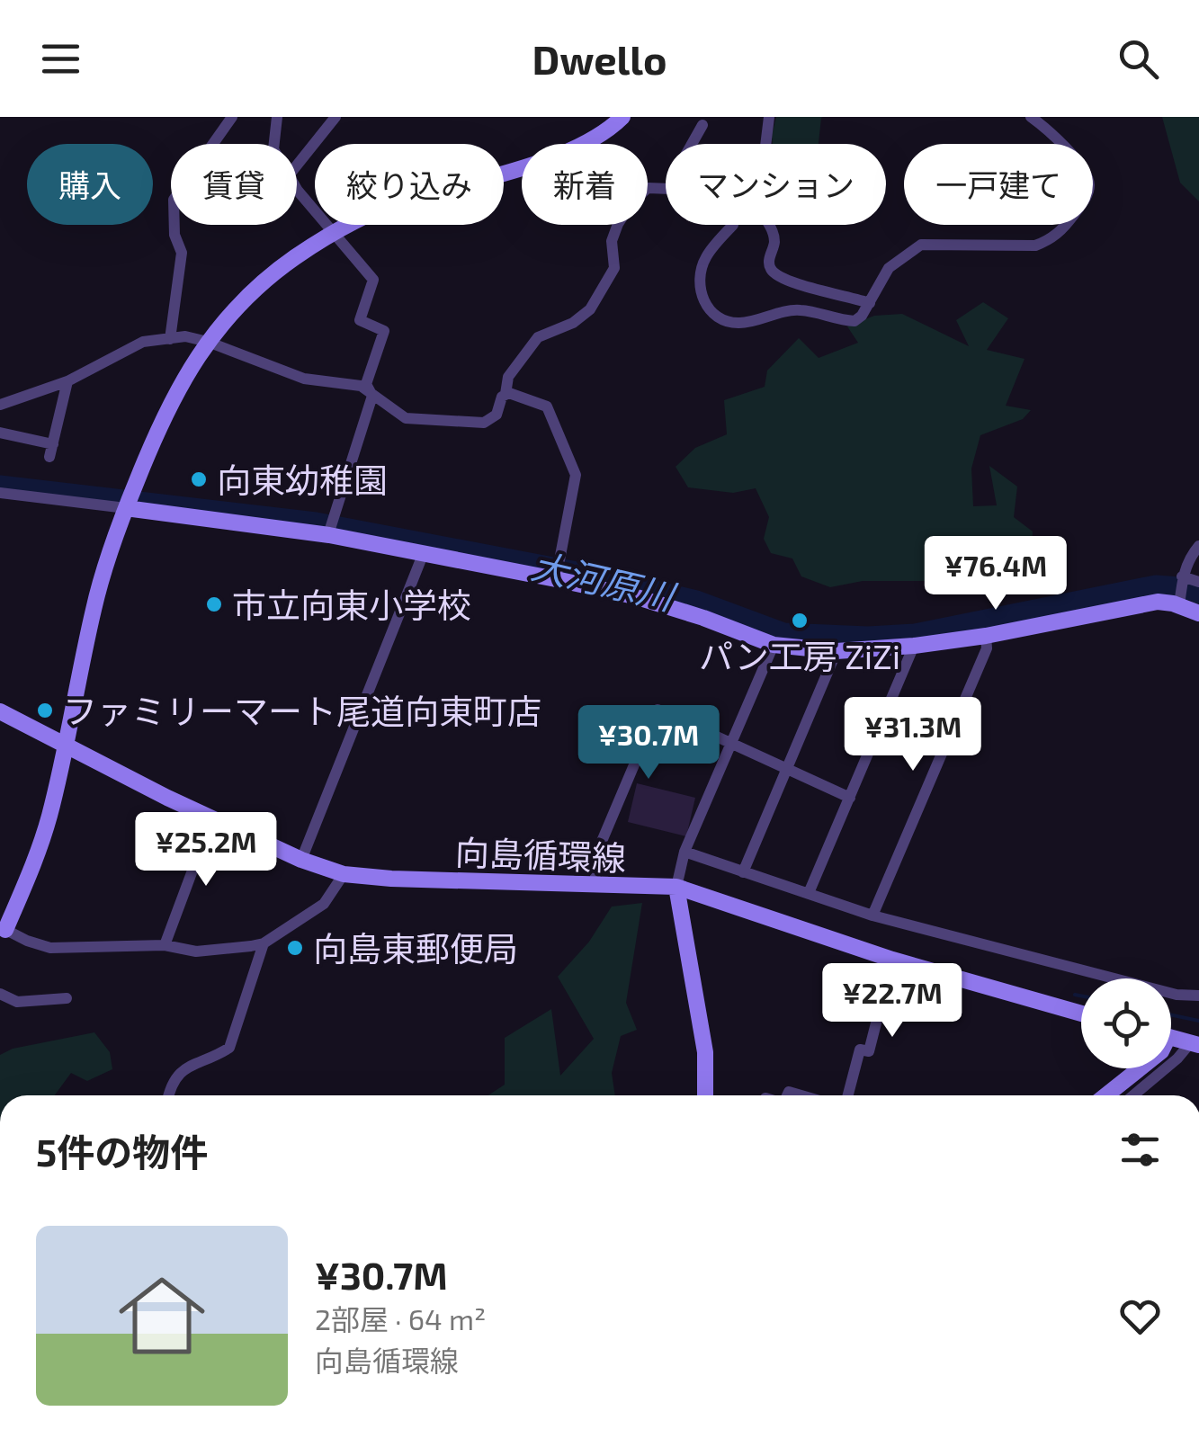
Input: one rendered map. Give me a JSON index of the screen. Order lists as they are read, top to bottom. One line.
{"streets":{"street":["向島循環線"]},"water":["大河原川"],"places":["向東幼稚園","市立向東小学校","パン工房 ZiZi","ファミリーマート尾道向東町店","向島東郵便局"],"page":{"header":"Dwello","chip":["購入","賃貸","絞り込み","新着","マンション","一戸建て"],"price":["¥76.4M","¥31.3M","¥30.7M","¥25.2M","¥22.7M"],"heading":"5件の物件","list":[{"name":"¥30.7M","note":"2部屋 · 64 m² · 向島循環線"}]}}
